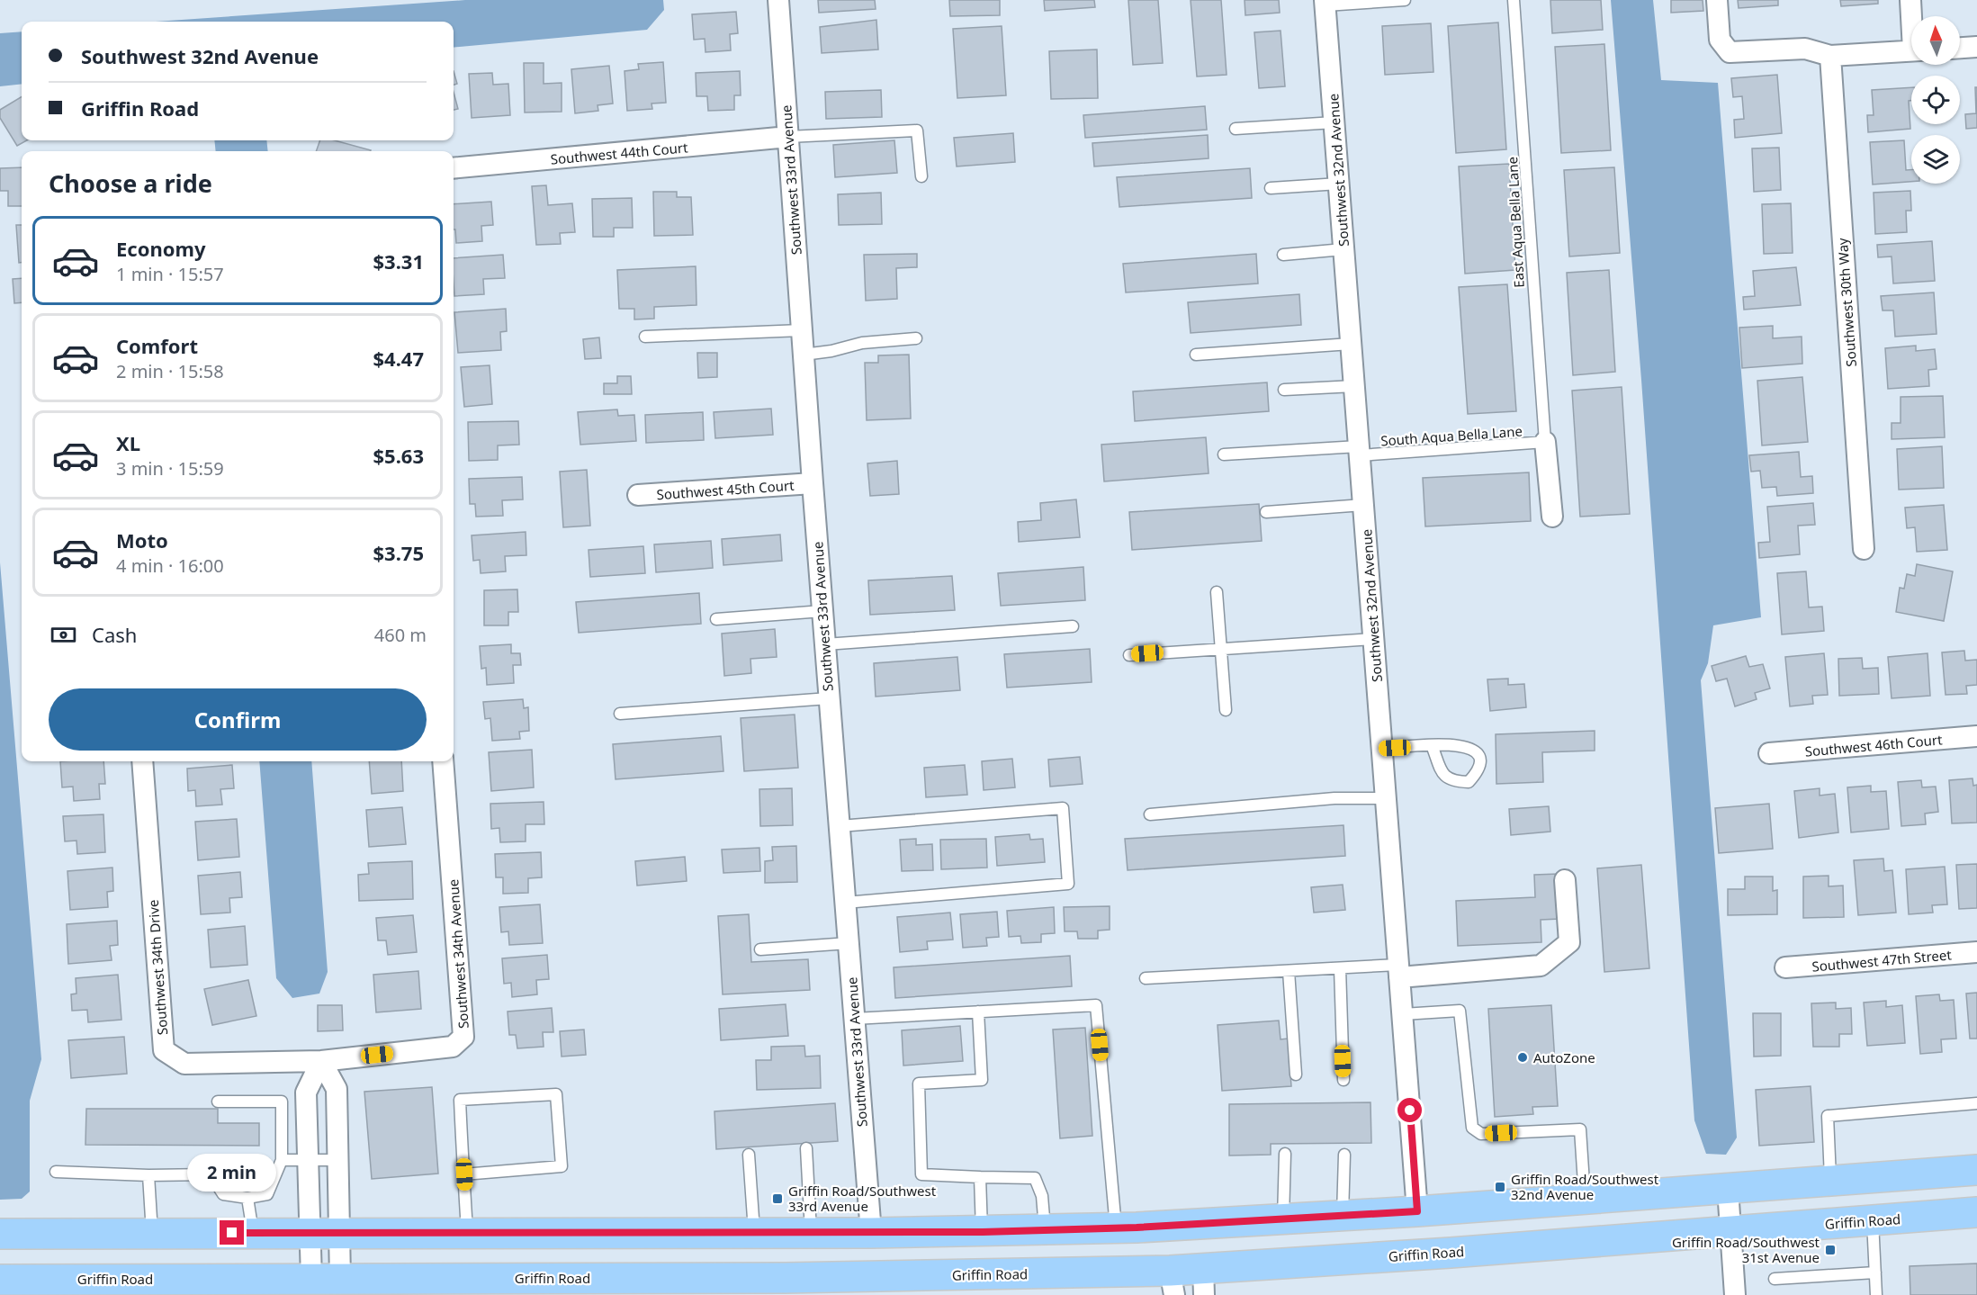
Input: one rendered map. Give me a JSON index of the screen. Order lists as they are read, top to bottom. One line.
{"streets":{"main road":["Griffin Road"],"street":["Southwest 44th Court","Southwest 32nd Avenue","Southwest 33rd Avenue","Southwest 30th Way","Southwest 45th Court","Southwest 46th Court","Southwest 34th Avenue","Southwest 47th Street","Southwest 34th Drive"],"lane":["East Aqua Bella Lane","South Aqua Bella Lane"]},"crossings":[["Southwest 44th Court","Southwest 33rd Avenue"],["Southwest 32nd Avenue","South Aqua Bella Lane"],["Southwest 33rd Avenue","Southwest 45th Court"],["East Aqua Bella Lane","South Aqua Bella Lane"],["Southwest 34th Avenue","Southwest 34th Drive"]],"places":{"other":["AutoZone"],"transit":["Griffin Road/Southwest 32nd Avenue","Griffin Road/Southwest 33rd Avenue","Griffin Road/Southwest 31st Avenue"]},"north":"top","page":{"banner":["Southwest 32nd Avenue","Griffin Road"],"heading":"Choose a ride","list":[{"name":"Economy","note":"1 min · 15:57","value":"$3.31"},{"name":"Comfort","note":"2 min · 15:58","value":"$4.47"},{"name":"XL","note":"3 min · 15:59","value":"$5.63"},{"name":"Moto","note":"4 min · 16:00","value":"$3.75"}],"pay":["Cash","460 m"],"buttons":"Confirm","bubble":"2 min"}}
